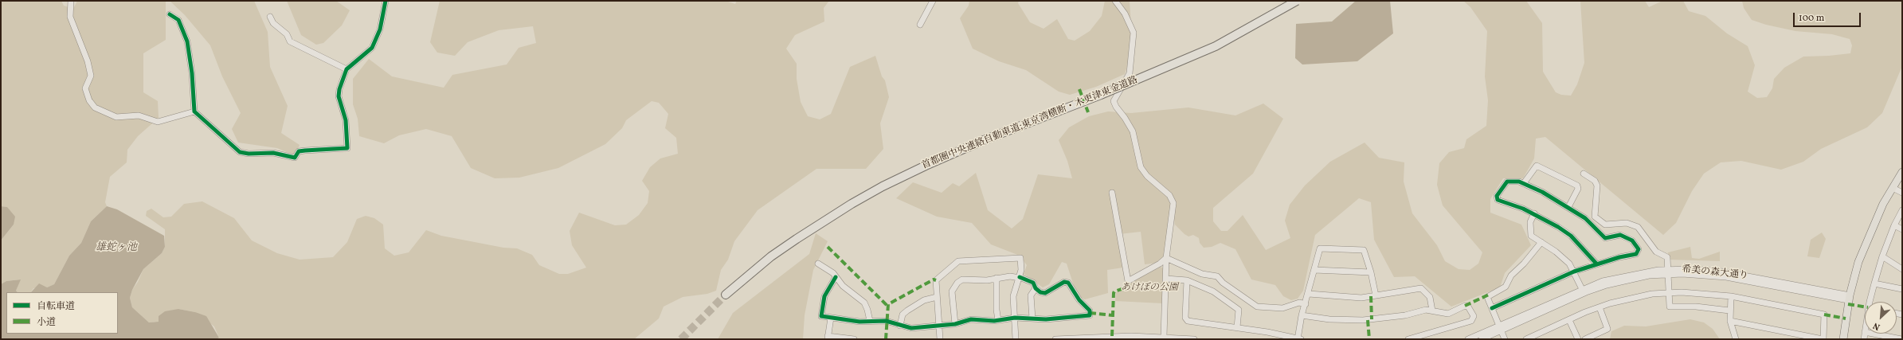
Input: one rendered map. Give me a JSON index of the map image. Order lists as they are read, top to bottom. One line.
{"streets":{"highway":["首都圏中央連絡自動車道;東京湾横断・木更津東金道路"],"street":["希美の森大通り"]},"water":["雄蛇ヶ池"],"parks":["あけぼの公園"],"legend":["自転車道","小道"],"scale_bar":"100 m","north":"bottom left"}
